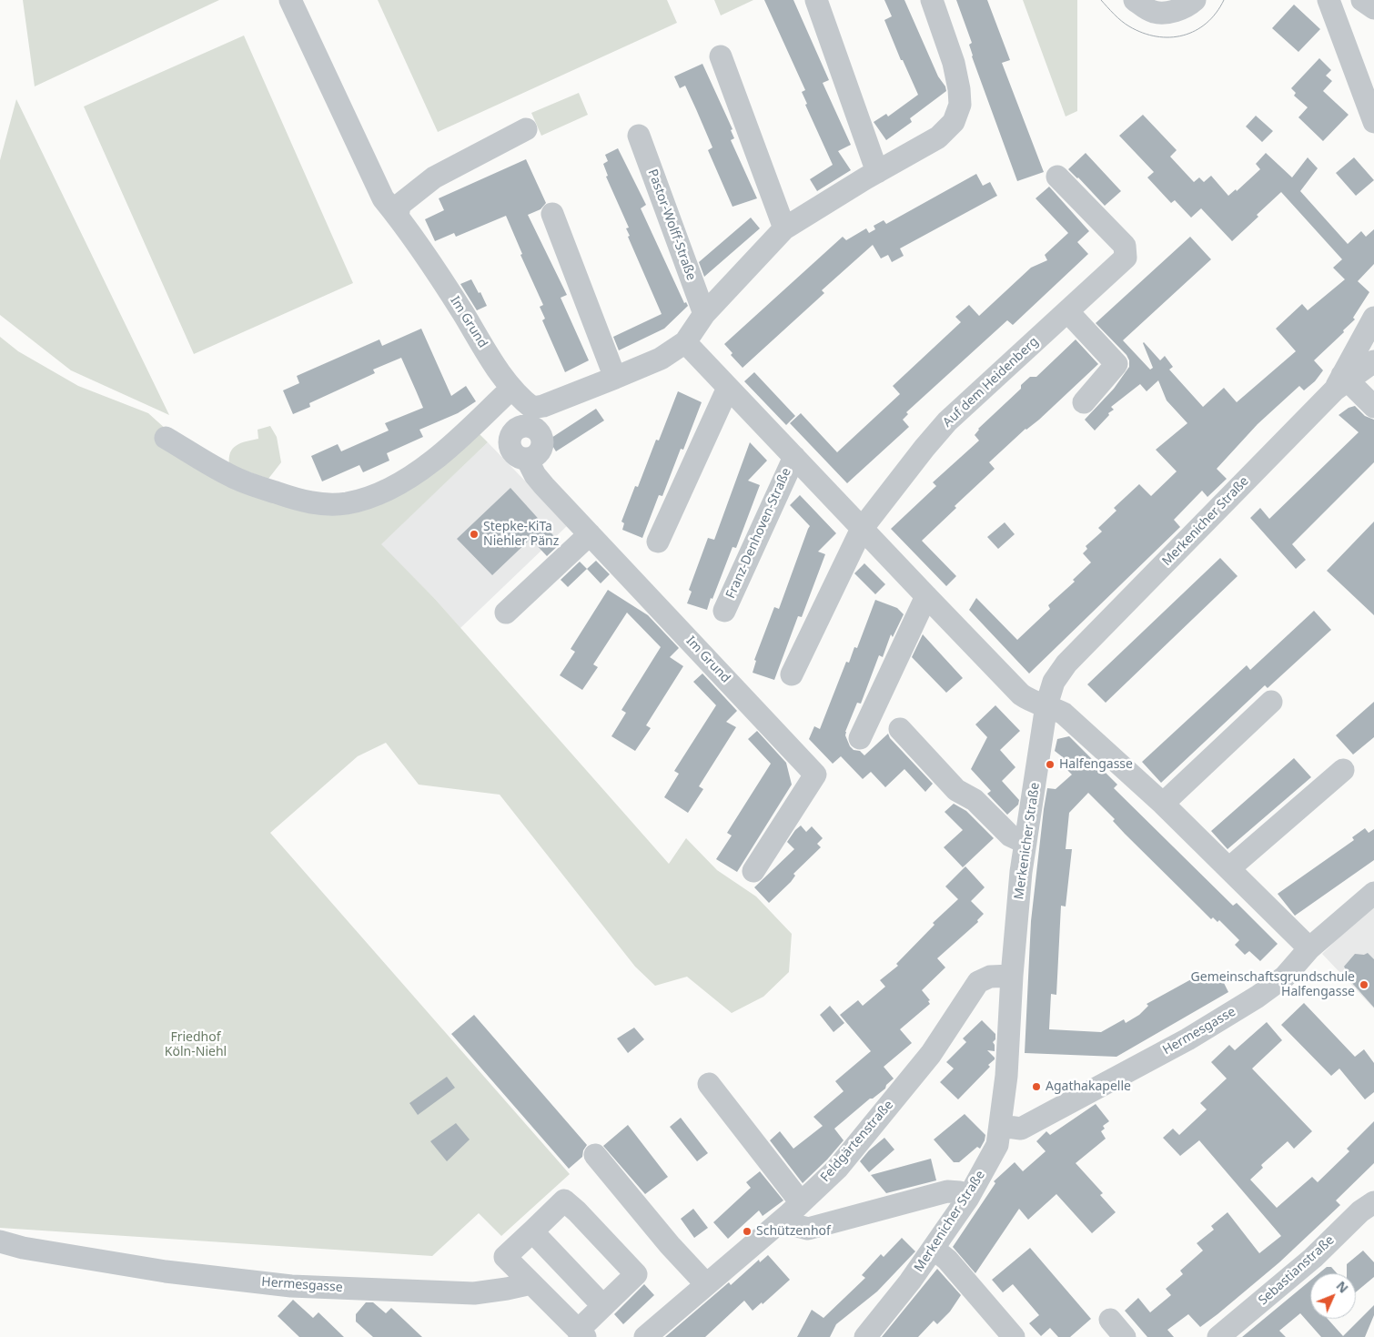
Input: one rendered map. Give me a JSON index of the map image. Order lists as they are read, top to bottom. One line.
{"streets":{"street":["Pastor-Wolff-Straße","Im Grund","Auf dem Heidenberg","Merkenicher Straße","Franz-Denhoven-Straße","Hermesgasse","Feldgärtenstraße","Sebastianstraße"]},"crossings":[["Auf dem Heidenberg","Franz-Denhoven-Straße"],["Merkenicher Straße","Franz-Denhoven-Straße"],["Merkenicher Straße","Hermesgasse"],["Merkenicher Straße","Feldgärtenstraße"]],"parks":["Friedhof Köln-Niehl"],"places":["Stepke-KiTa Niehler Pänz","Halfengasse","Gemeinschaftsgrundschule Halfengasse","Agathakapelle","Schützenhof"],"north":"top right"}
